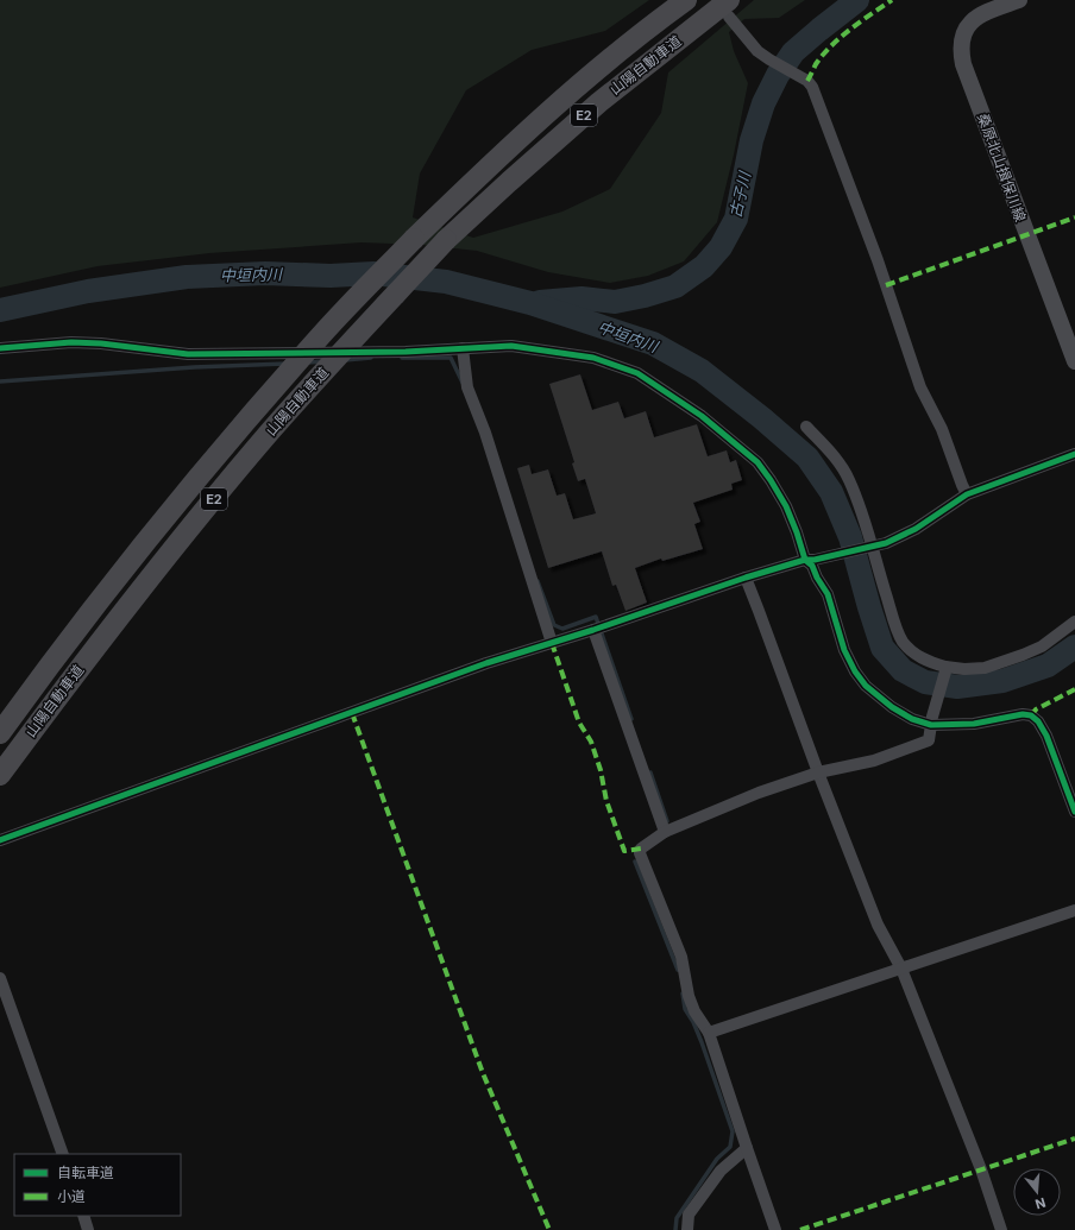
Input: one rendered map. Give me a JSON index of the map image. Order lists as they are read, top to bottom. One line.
{"streets":{"highway":["山陽自動車道","E2"],"main road":["桑原北山揖保川線"]},"water":["古子川","中垣内川"],"legend":["自転車道","小道"],"north":"bottom"}
